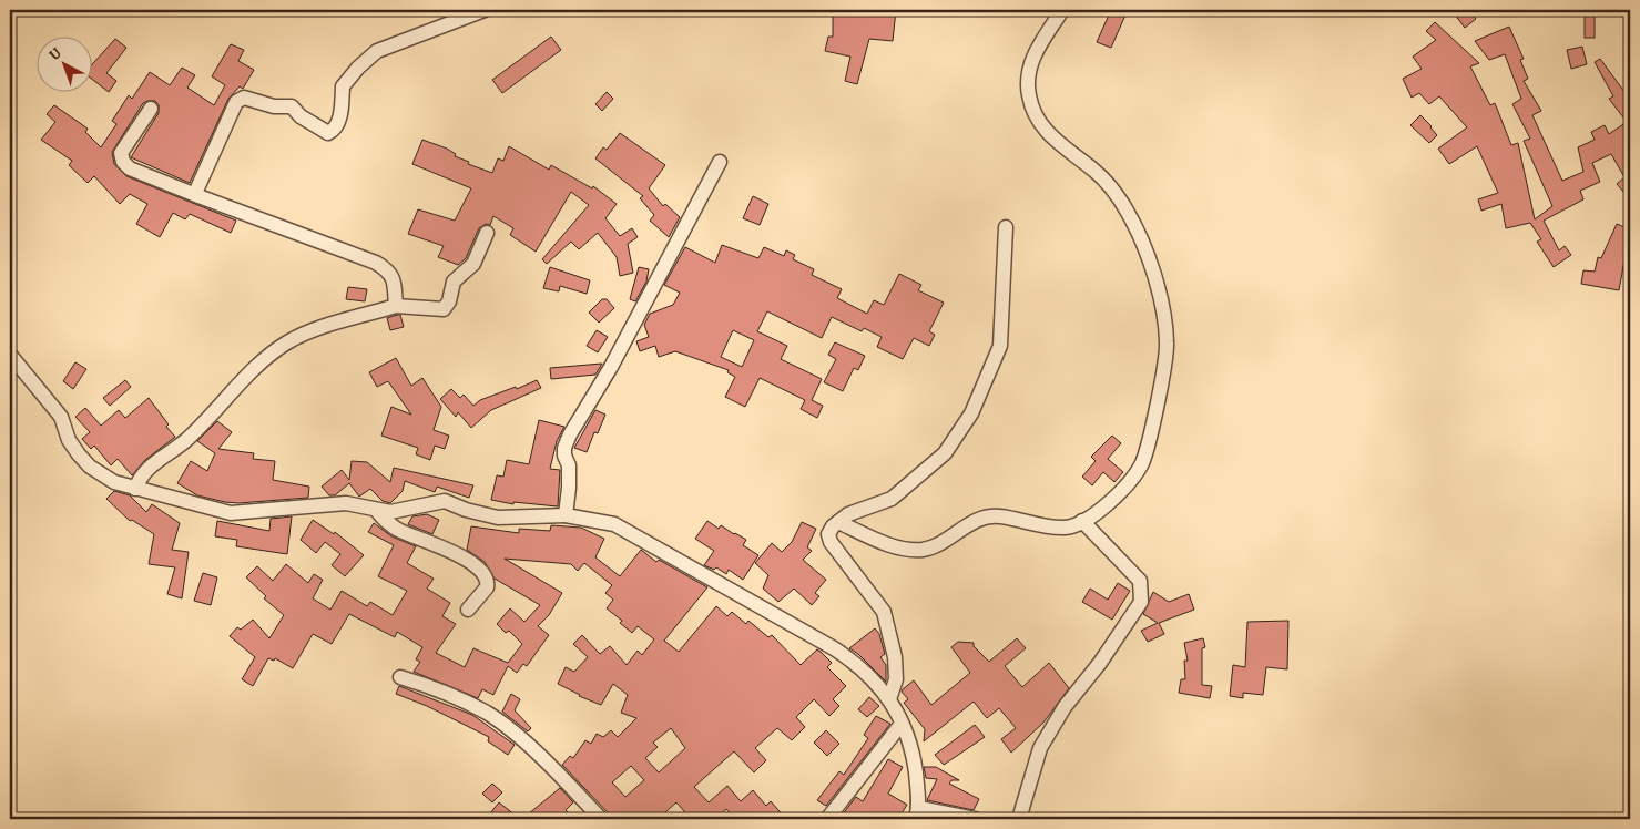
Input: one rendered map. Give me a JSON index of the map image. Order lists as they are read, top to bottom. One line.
{"north":"top left"}
